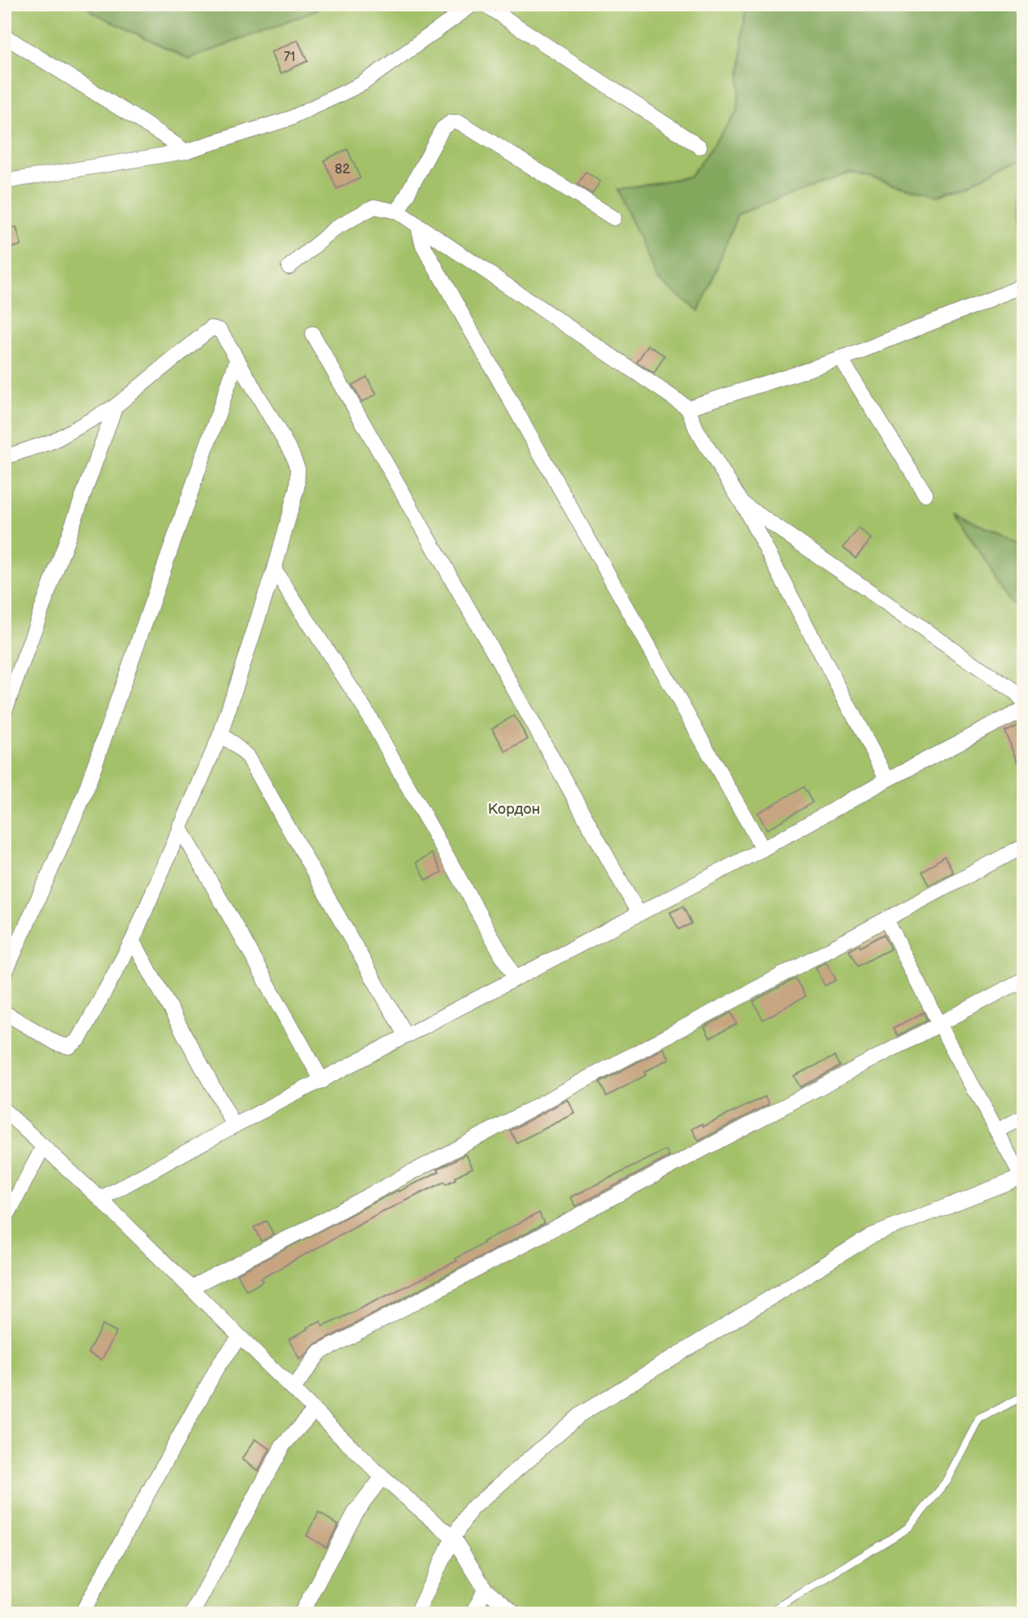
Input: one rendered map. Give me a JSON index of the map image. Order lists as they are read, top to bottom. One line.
{"parks":["Кордон"],"house_numbers":["71","82"]}
